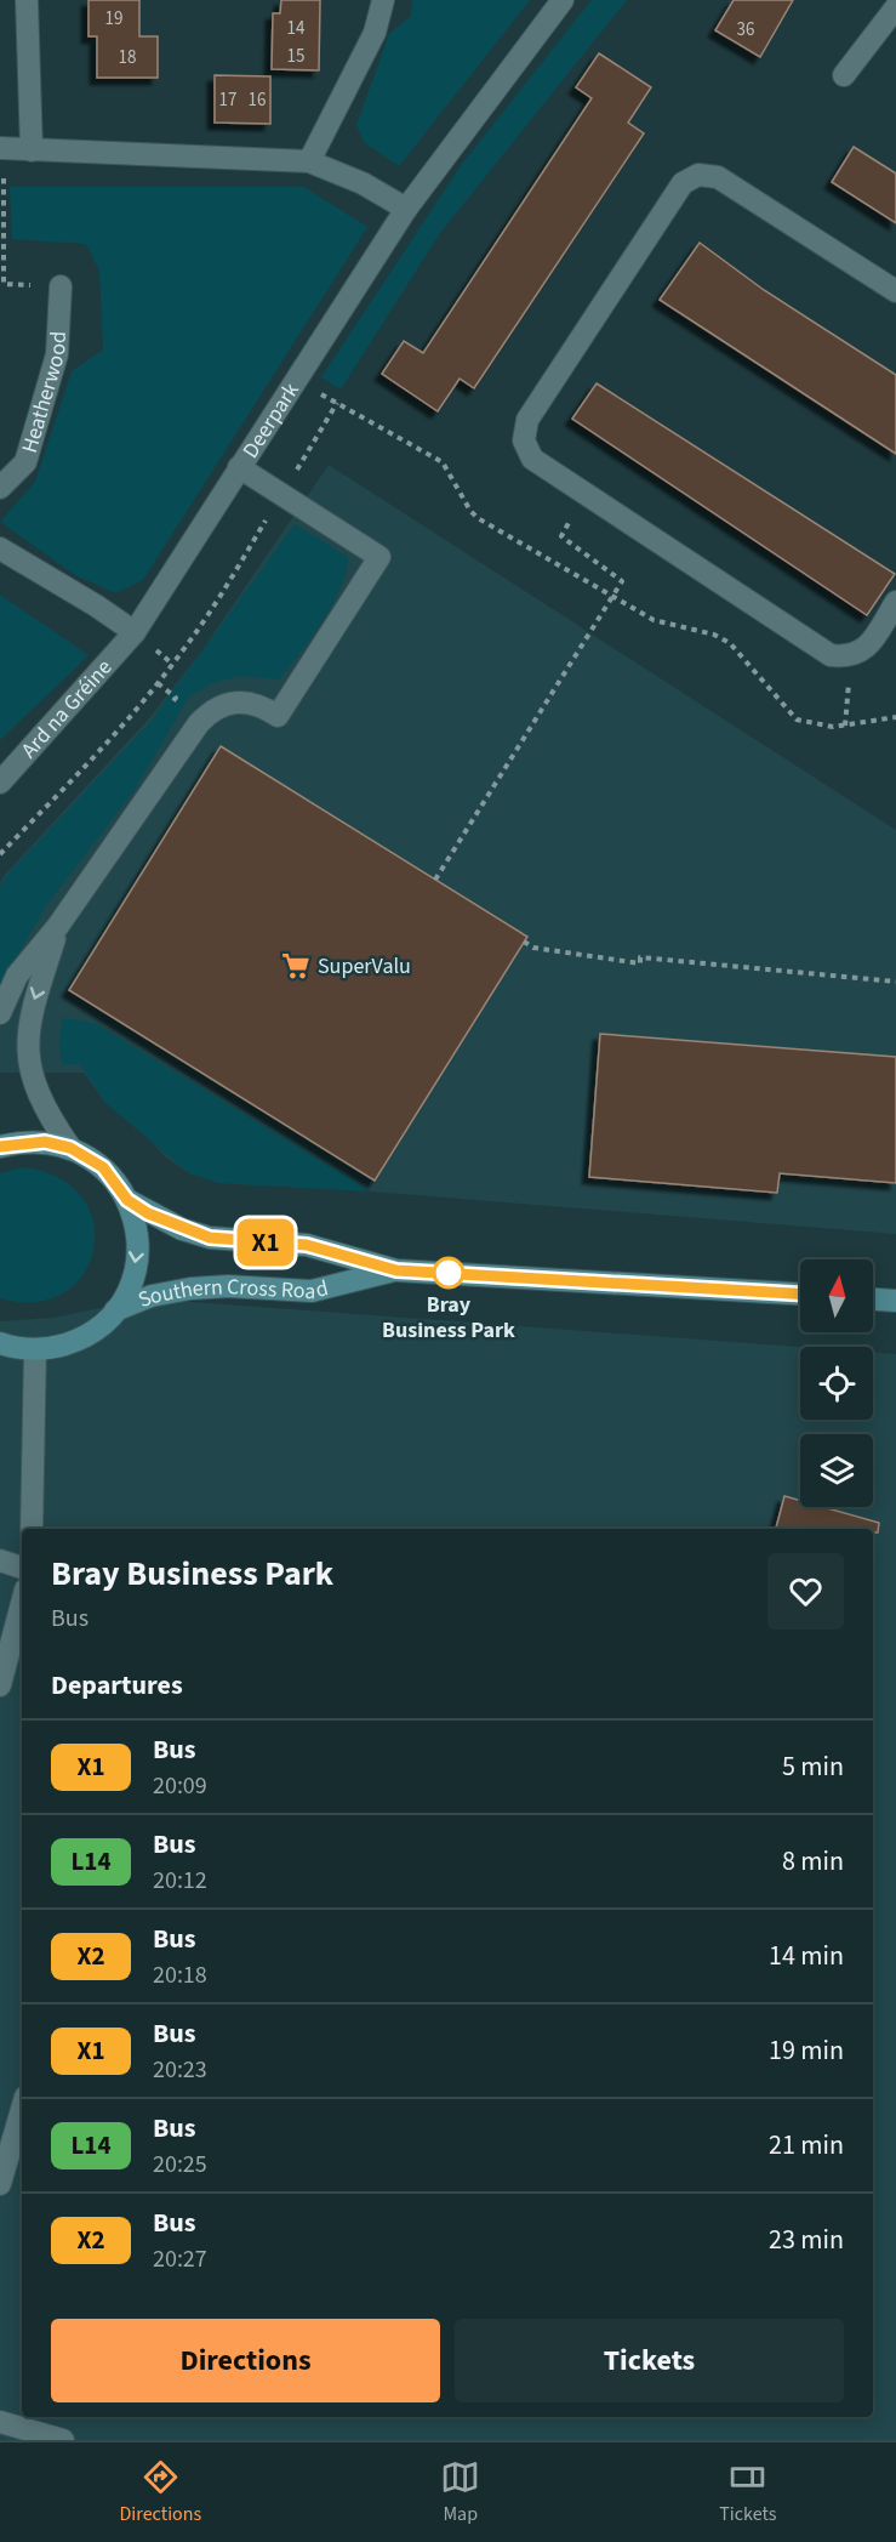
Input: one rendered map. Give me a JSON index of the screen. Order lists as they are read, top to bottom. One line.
{"streets":{"main road":["Southern Cross Road"],"street":["Heatherwood","Deerpark","Ard na Gréine"]},"crossings":[["Deerpark","Ard na Gréine"]],"places":{"supermarket":["SuperValu"],"other":["Bray Business Park"]},"lines":["bus line X1"],"house_numbers":["19","14","36","15","18","17","16"],"north":"top","page":{"on_map":"X1","heading":[["Bray Business Park","Bus"],"Departures"],"list":[{"mark":"X1","name":"Bus","note":"20:09","value":"5 min"},{"mark":"L14","name":"Bus","note":"20:12","value":"8 min"},{"mark":"X2","name":"Bus","note":"20:18","value":"14 min"},{"mark":"X1","name":"Bus","note":"20:23","value":"19 min"},{"mark":"L14","name":"Bus","note":"20:25","value":"21 min"},{"mark":"X2","name":"Bus","note":"20:27","value":"23 min"}],"buttons":["Directions","Tickets"],"tabs":["Directions","Map","Tickets"]}}
